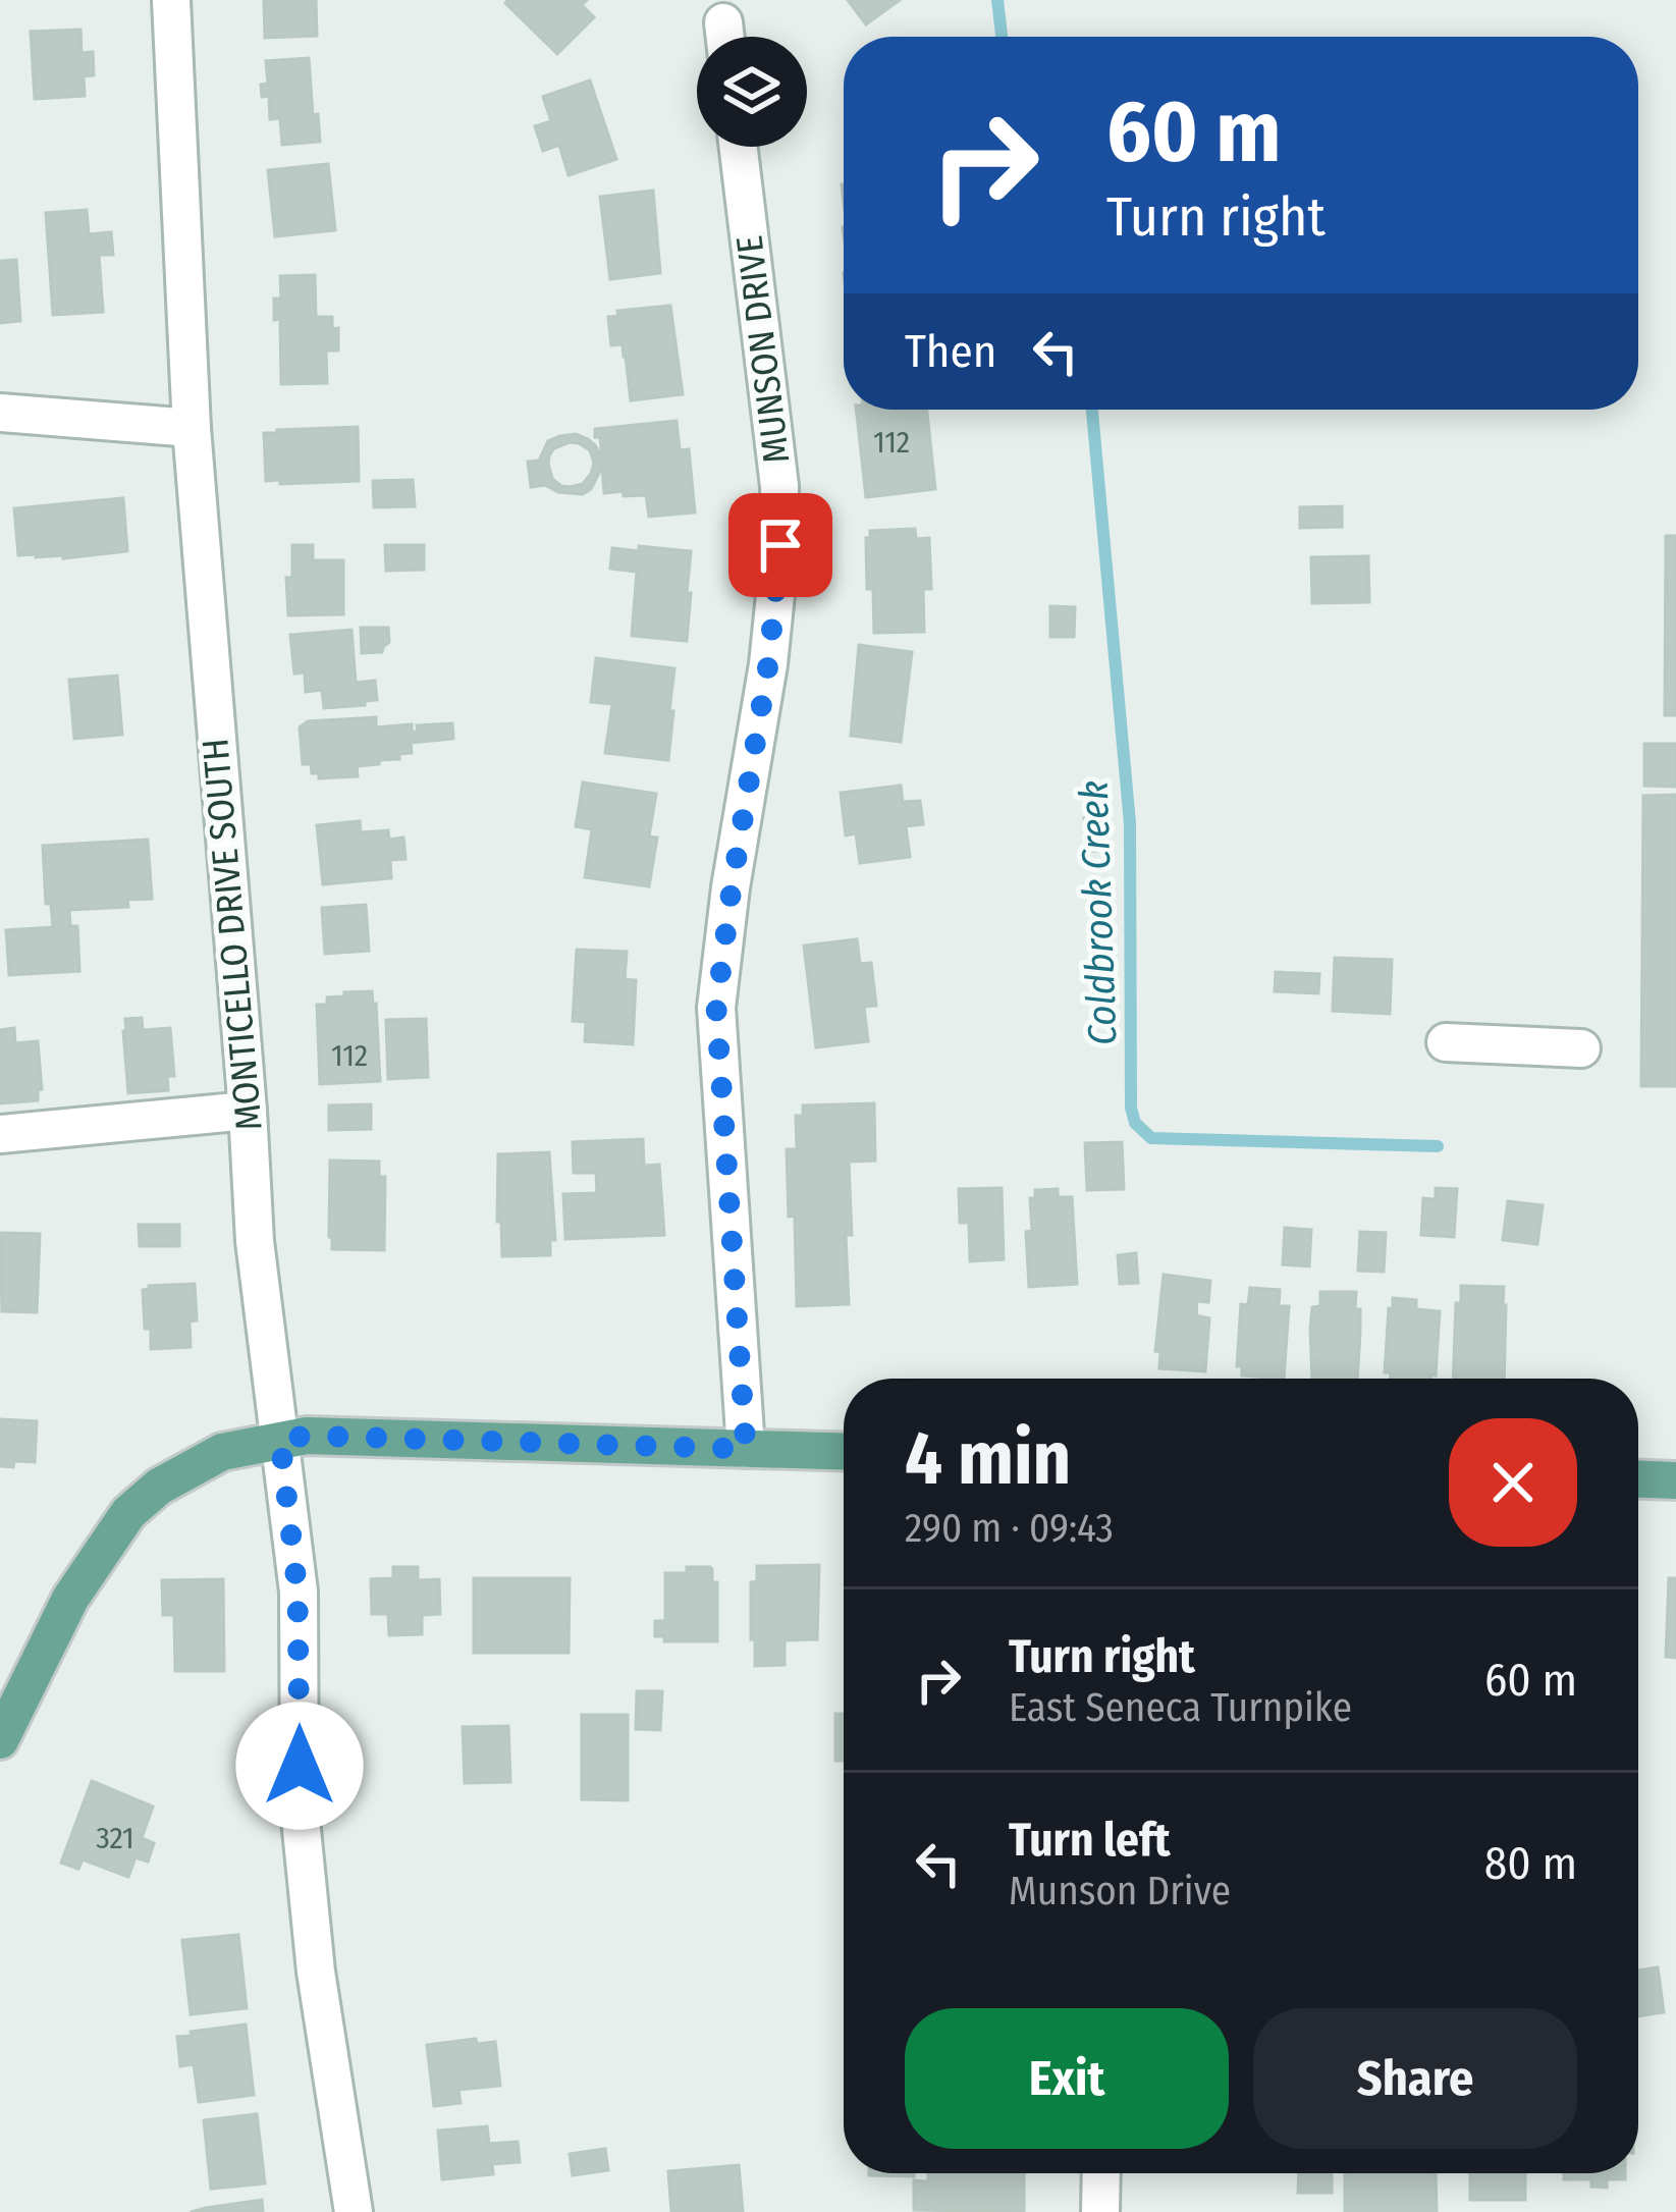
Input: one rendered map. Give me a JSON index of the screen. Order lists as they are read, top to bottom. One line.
{"streets":{"street":["MUNSON DRIVE","MONTICELLO DRIVE SOUTH"]},"water":["Coldbrook Creek"],"house_numbers":["112","112","321"],"page":{"turn":["60 m","Turn right"],"then":"Then","heading":["4 min","290 m · 09:43"],"list":[{"name":"Turn right","note":"East Seneca Turnpike","value":"60 m"},{"name":"Turn left","note":"Munson Drive","value":"80 m"}],"buttons":["Exit","Share"]}}
